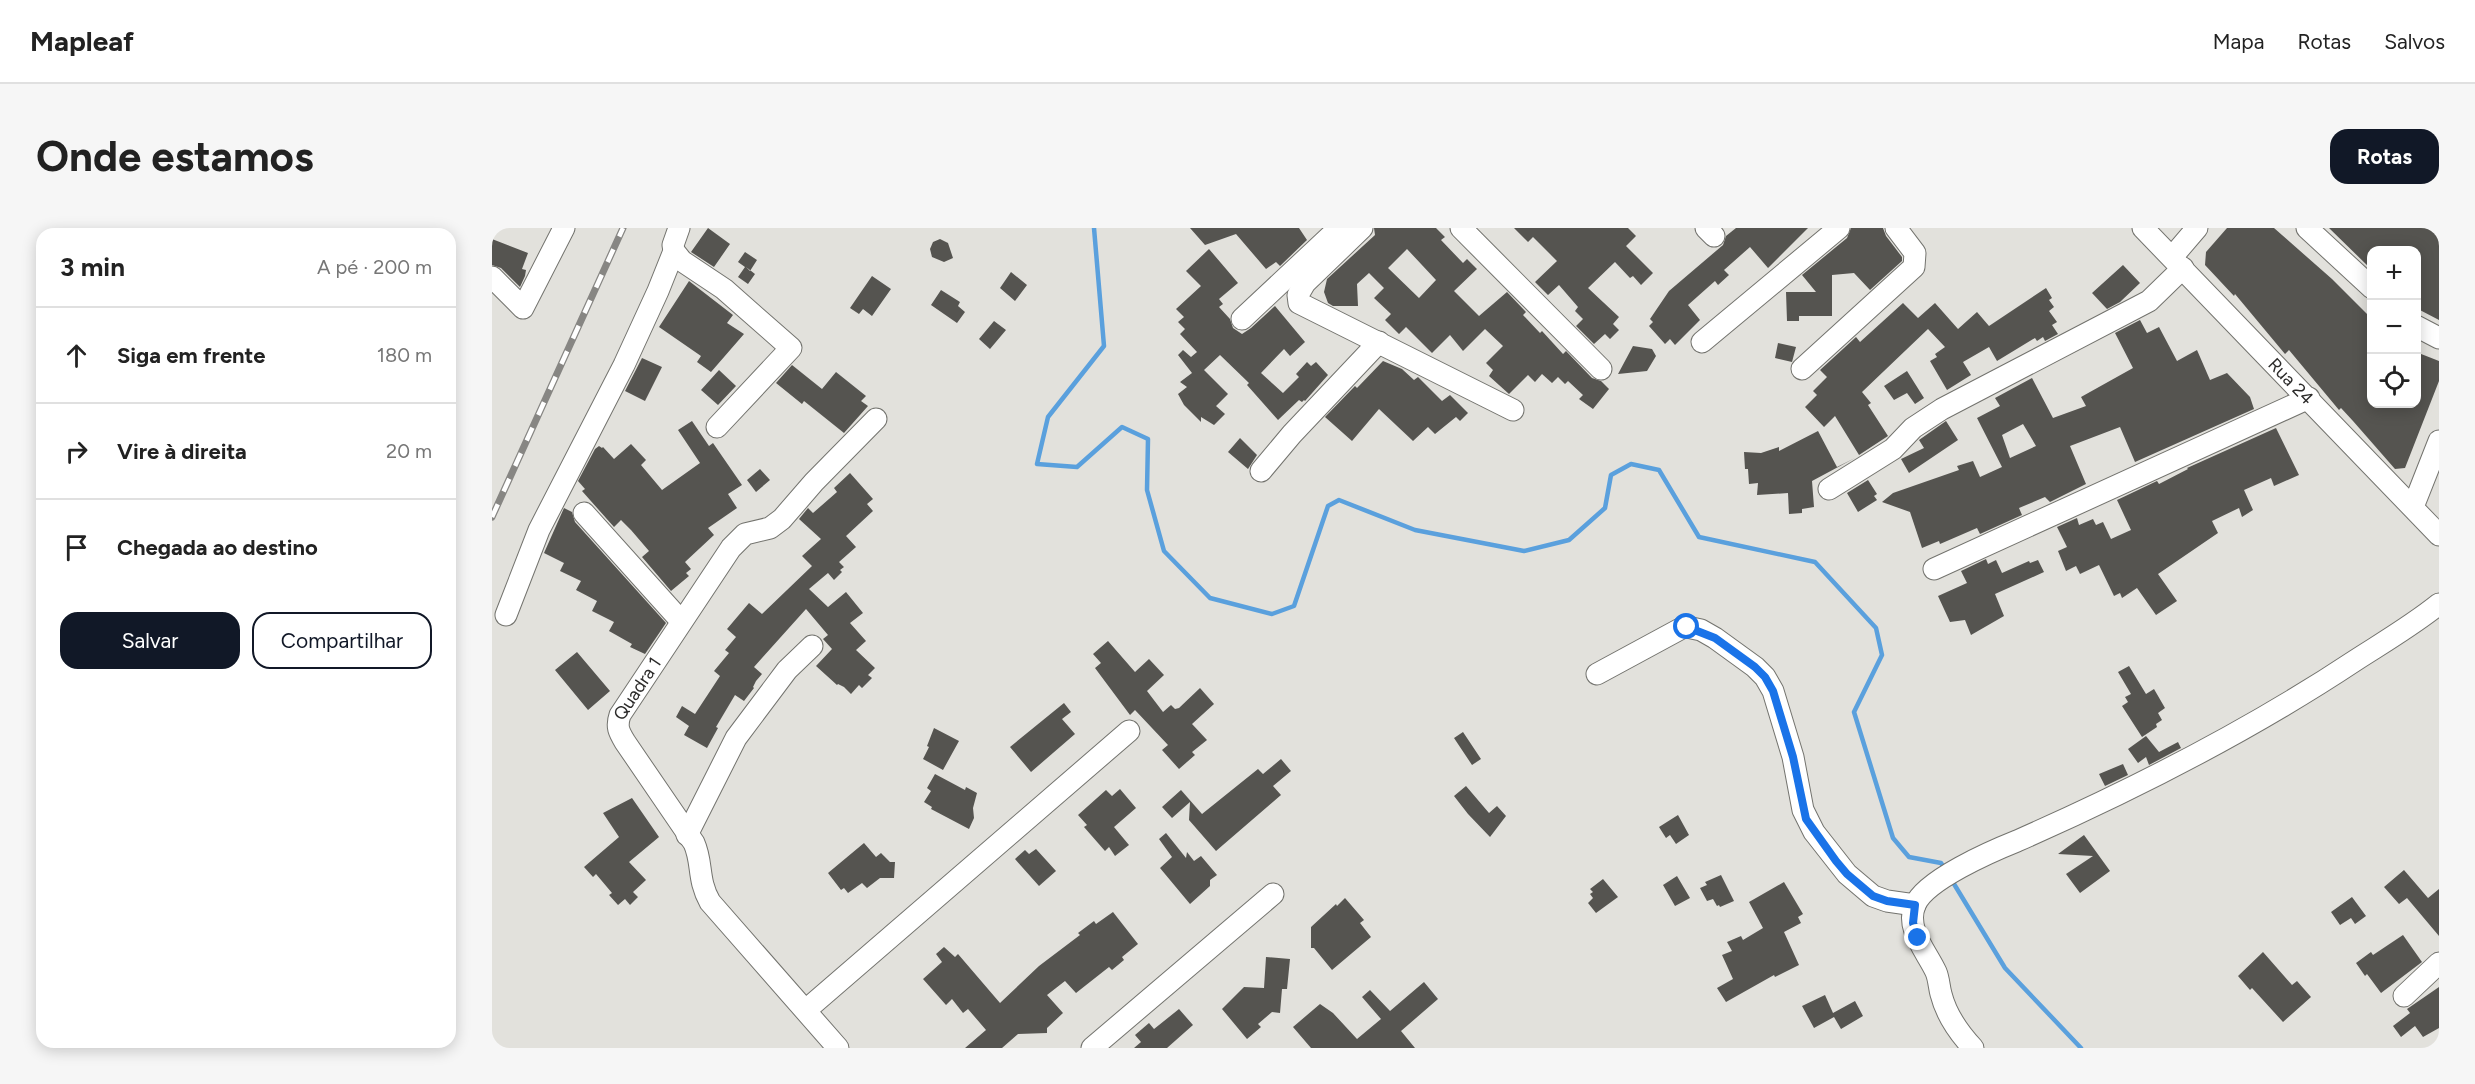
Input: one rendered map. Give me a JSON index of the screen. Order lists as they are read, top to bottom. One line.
{"streets":{"street":["Rua 24","Quadra 1"]},"page":{"header":"Mapleaf","nav":["Mapa","Rotas","Salvos"],"buttons":["Rotas",["Salvar","Compartilhar"]],"title":"Onde estamos","heading":["3 min","A pé · 200 m"],"map_buttons":["+","−"],"list":[["Siga em frente","180 m"],["Vire à direita","20 m"],"Chegada ao destino"]}}
